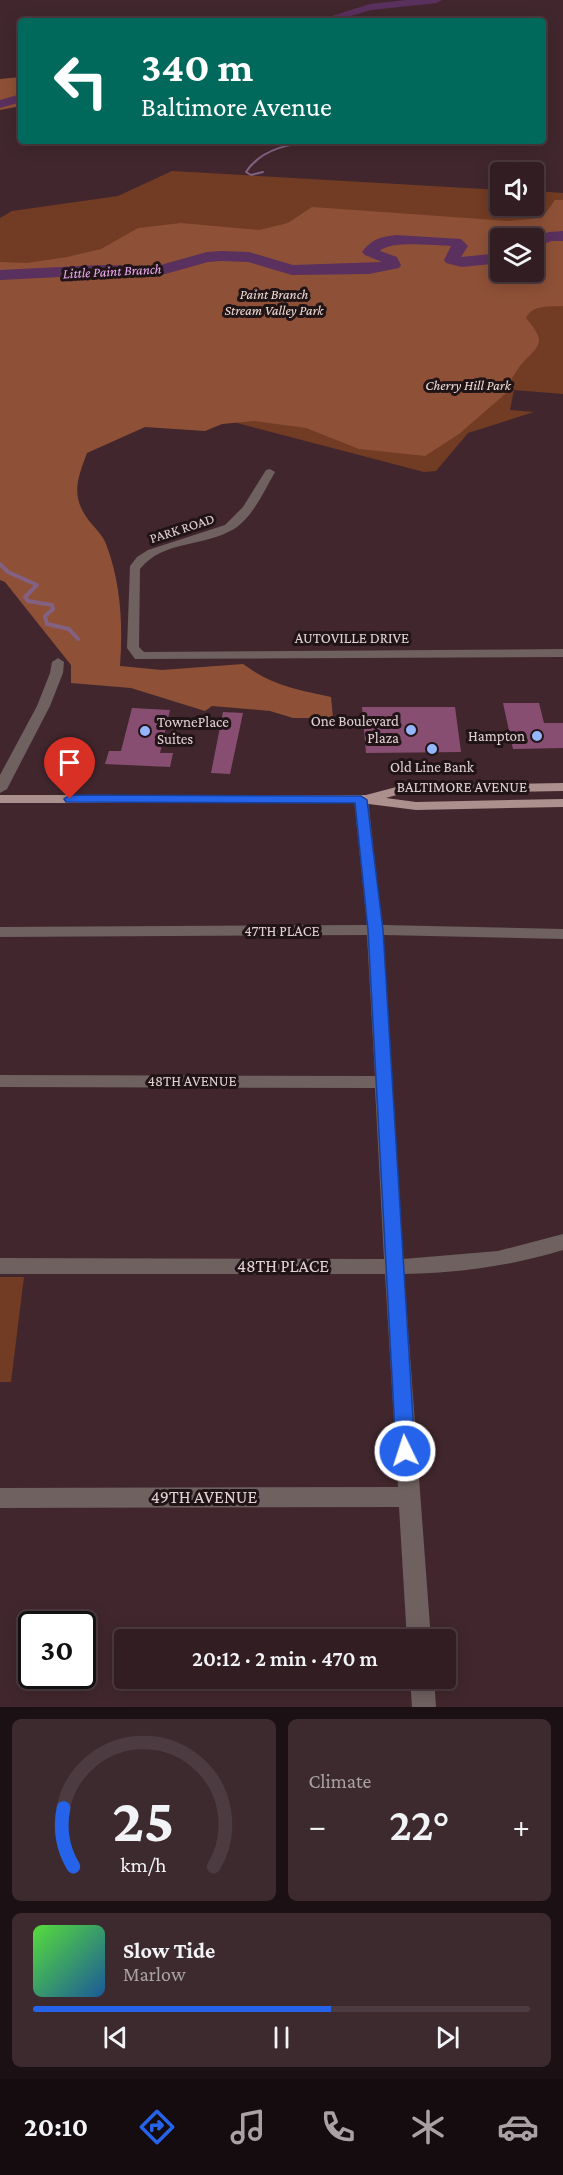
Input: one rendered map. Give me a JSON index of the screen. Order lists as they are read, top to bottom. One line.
{"streets":{"main road":["BALTIMORE AVENUE"],"street":["PARK ROAD","AUTOVILLE DRIVE","47TH PLACE","48TH AVENUE","48TH PLACE","49TH AVENUE"]},"crossings":[["PARK ROAD","AUTOVILLE DRIVE"]],"water":["Little Paint Branch"],"parks":["Paint Branch Stream Valley Park","Cherry Hill Park"],"places":["One Boulevard Plaza","TownePlace Suites","Hampton","Old Line Bank"],"page":{"turn":["340 m","Baltimore Avenue"],"limit":"30","trip":"20:12 · 2 min · 470 m","tile":"Climate","heat":["−","22°","+"],"song":["Slow Tide","Marlow"],"tabs":"20:10","gauge":["25","km/h"]}}
